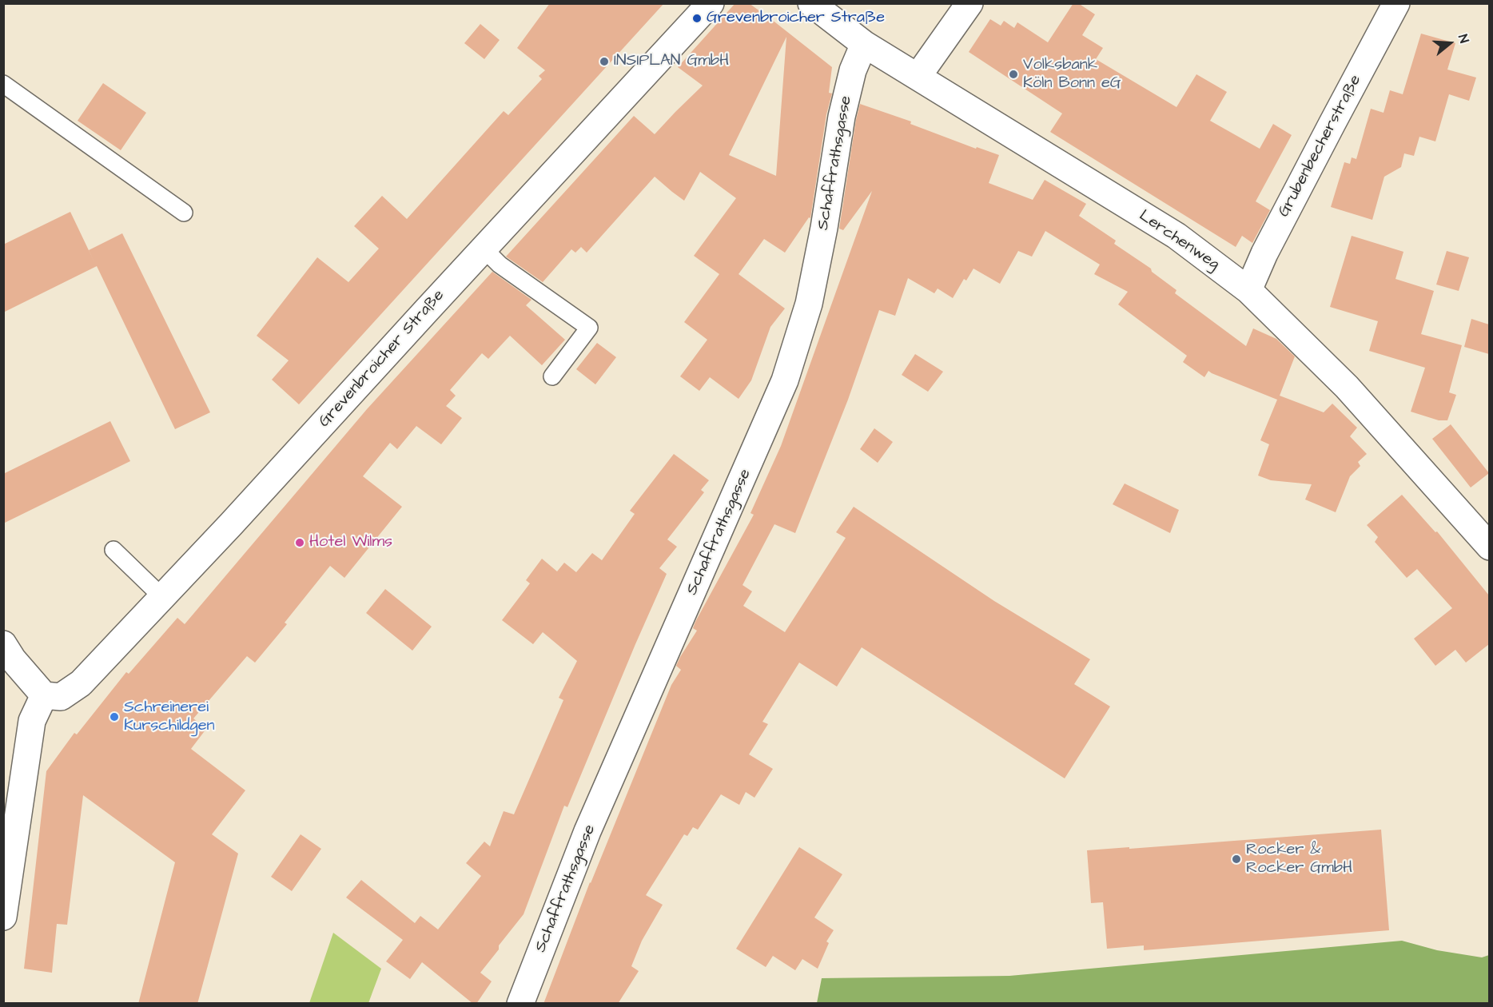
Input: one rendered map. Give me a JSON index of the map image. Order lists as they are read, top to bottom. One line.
{"streets":{"street":["Grubenbecherstraße","Schaffrathsgasse","Lerchenweg","Grevenbroicher Straße"]},"crossings":[["Grubenbecherstraße","Lerchenweg"],["Schaffrathsgasse","Lerchenweg"]],"places":["Grevenbroicher Straße","INSIPLAN GmbH","Volksbank Köln Bonn eG","Hotel Wilms","Schreinerei Kurschildgen","Rocker & Rocker GmbH"],"north":"right"}
